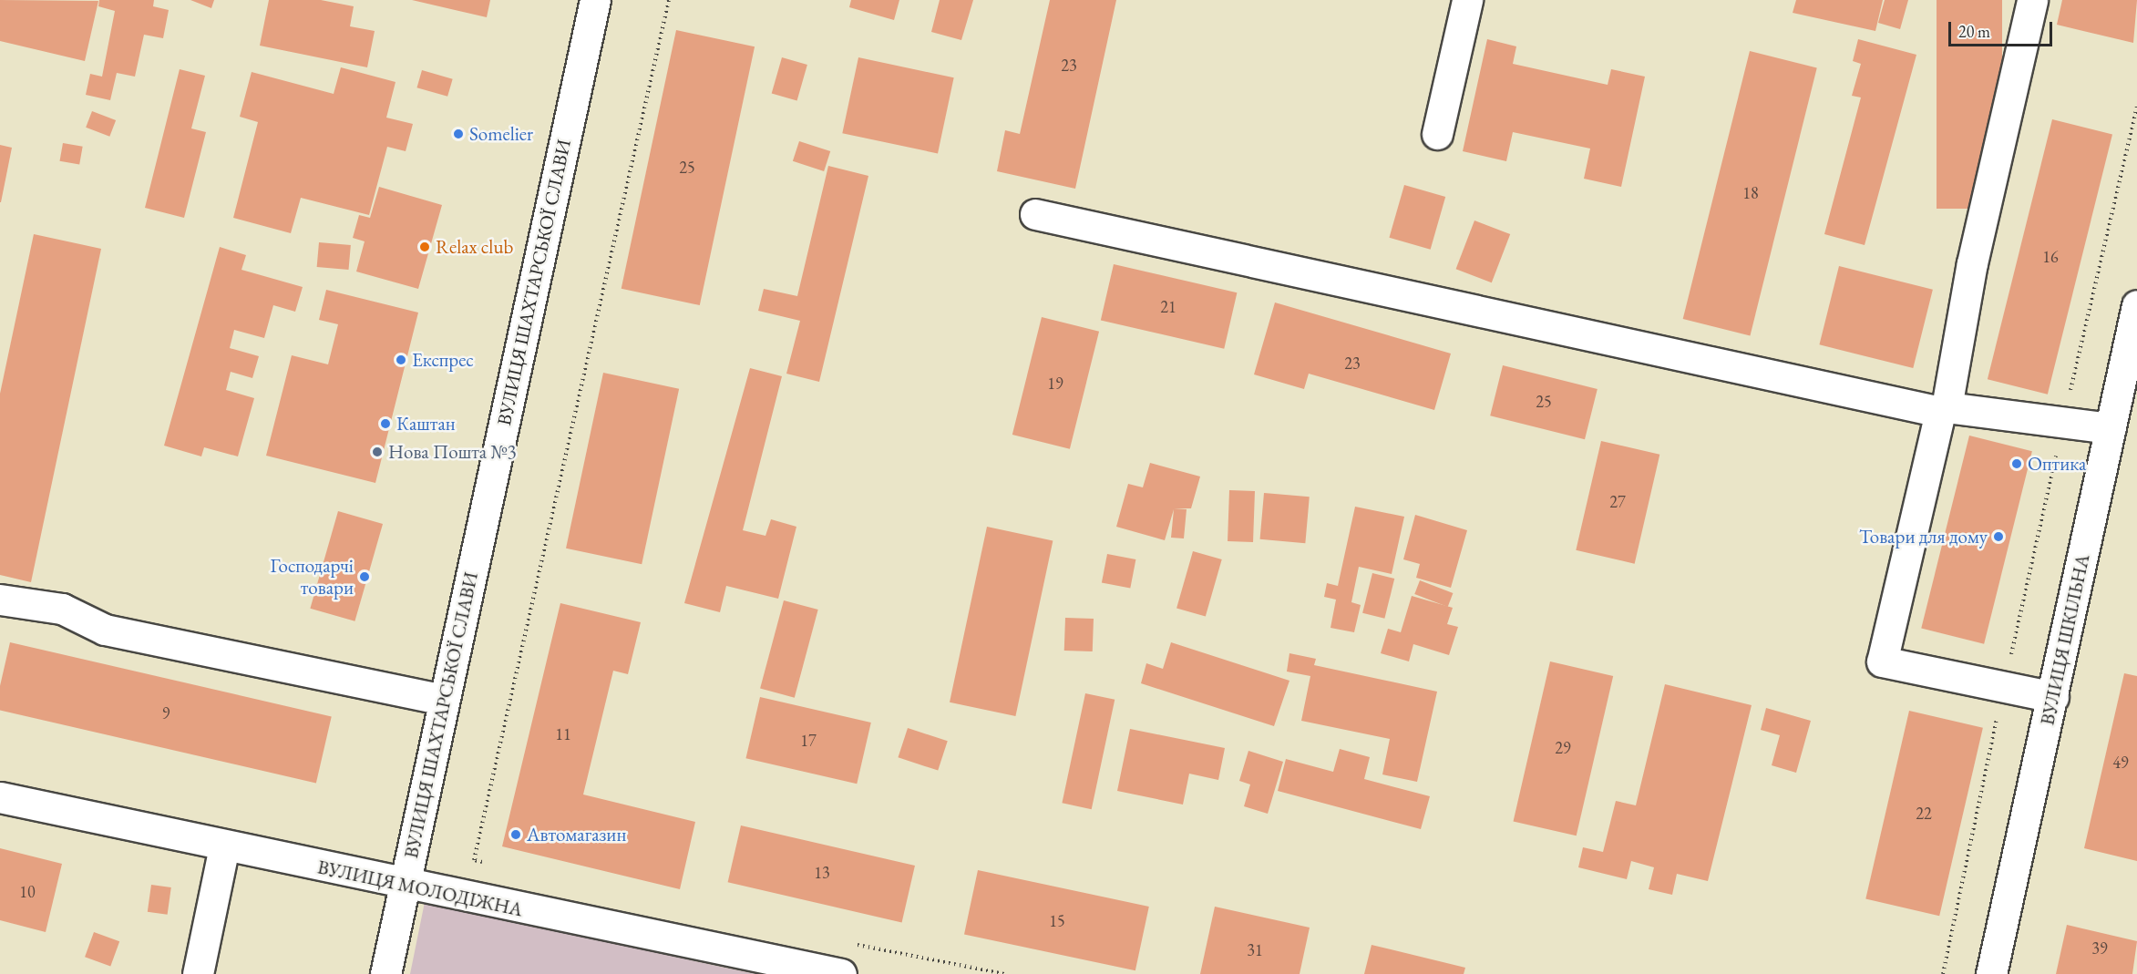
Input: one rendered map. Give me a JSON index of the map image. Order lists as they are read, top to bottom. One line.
{"streets":{"street":["ВУЛИЦЯ ШАХТАРСЬКОЇ СЛАВИ","ВУЛИЦЯ ШКІЛЬНА","ВУЛИЦЯ МОЛОДІЖНА"]},"crossings":[["ВУЛИЦЯ ШАХТАРСЬКОЇ СЛАВИ","ВУЛИЦЯ МОЛОДІЖНА"]],"places":["Somelier","Relax club","Експрес","Каштан","Нова Пошта №3","Оптика","Товари для дому","Господарчі товари","Автомагазин"],"house_numbers":["23","25","18","16","21","23","19","25","27","9","11","17","29","49","22","13","10","15","39","31"],"scale_bar":"20 m"}
